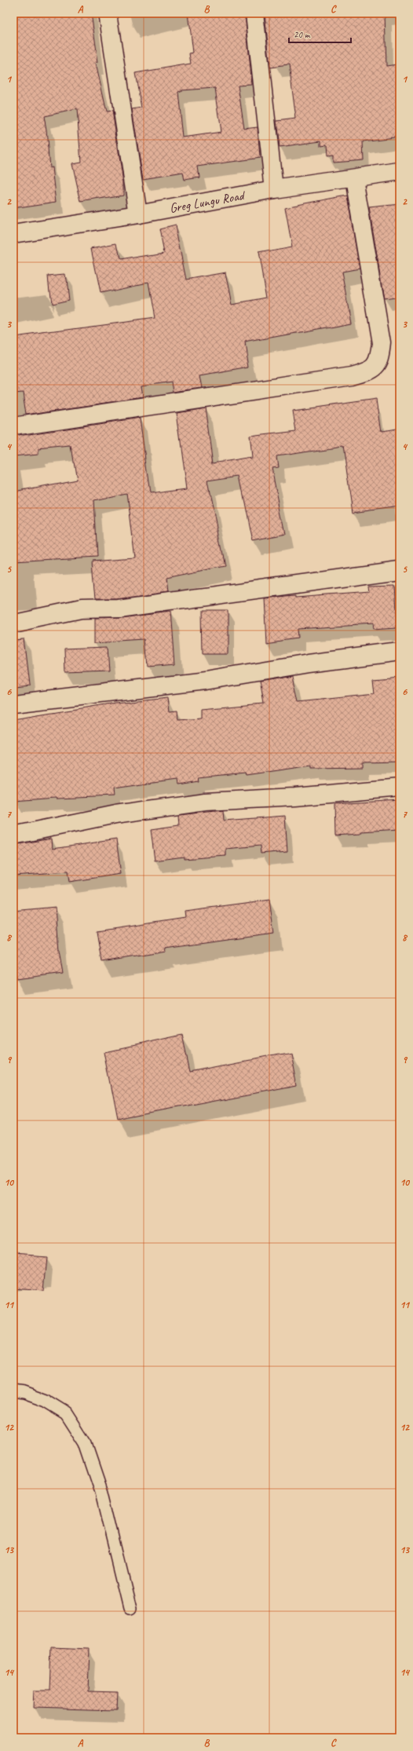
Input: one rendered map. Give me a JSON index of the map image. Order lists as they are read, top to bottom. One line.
{"streets":{"street":["Greg Lungu Road"]},"scale_bar":"20 m","grid":{"columns":["A","B","C"],"rows":["1","2","3","4","5","6","7","8","9","10","11","12","13","14"]}}
